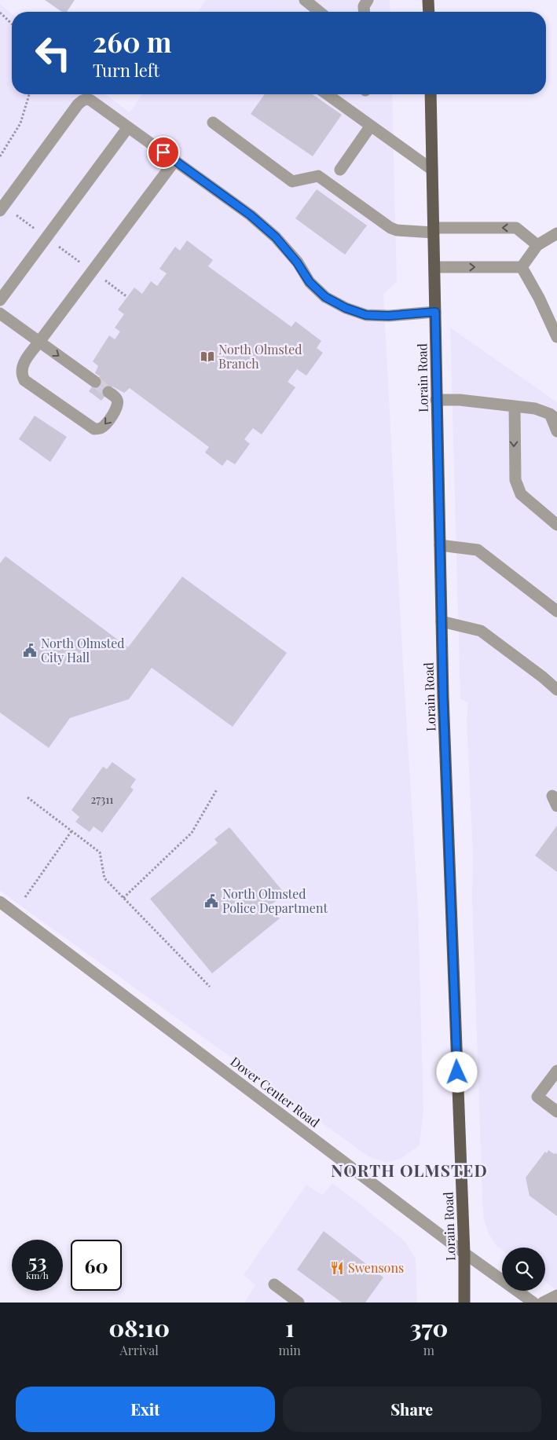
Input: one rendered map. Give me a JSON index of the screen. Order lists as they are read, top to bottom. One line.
{"streets":{"main road":["Lorain Road"],"street":["Dover Center Road"]},"crossings":[["Lorain Road","Dover Center Road"]],"districts":["NORTH OLMSTED"],"places":{"library":["North Olmsted Branch"],"public building":["North Olmsted City Hall","North Olmsted Police Department"],"restaurant":["Swensons"]},"house_numbers":["27311"],"page":{"turn":["260 m","Turn left"],"speed":"53 km/h","limit":"60","eta":["08:10","Arrival","1","min","370","m"],"buttons":["Exit","Share"]}}
